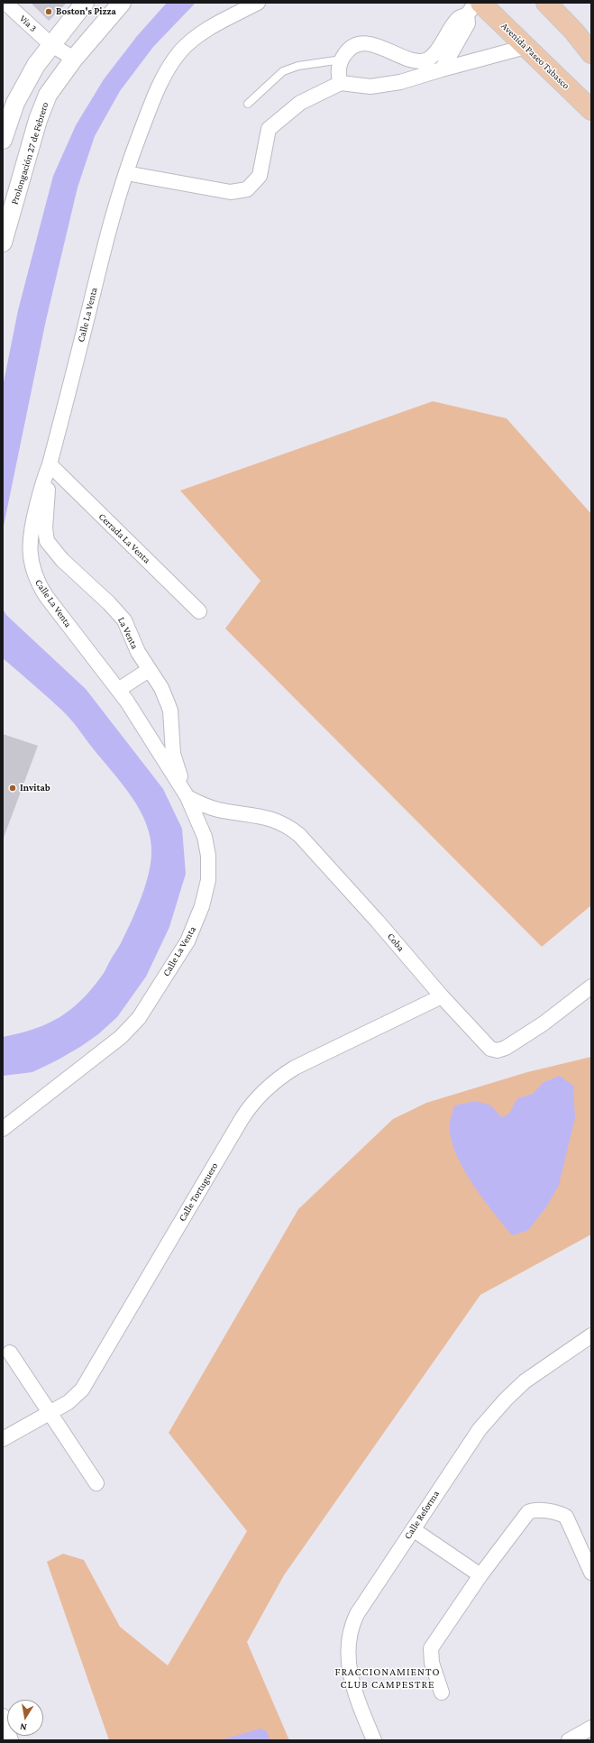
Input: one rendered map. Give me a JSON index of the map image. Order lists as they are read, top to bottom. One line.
{"streets":{"main road":["Avenida Paseo Tabasco"],"street":["Vía 3","Prolongación 27 de Febrero","Calle La Venta","Cerrada La Venta","La Venta","Coba","Calle Tortuguero","Calle Reforma"]},"crossings":[["Vía 3","Prolongación 27 de Febrero"],["Calle La Venta","Cerrada La Venta"],["Calle La Venta","La Venta"],["Calle La Venta","Coba"],["Cerrada La Venta","La Venta"],["La Venta","Coba"],["Coba","Calle Tortuguero"]],"districts":["FRACCIONAMIENTO CLUB CAMPESTRE"],"places":["Boston's Pizza","Invitab"],"north":"bottom"}
